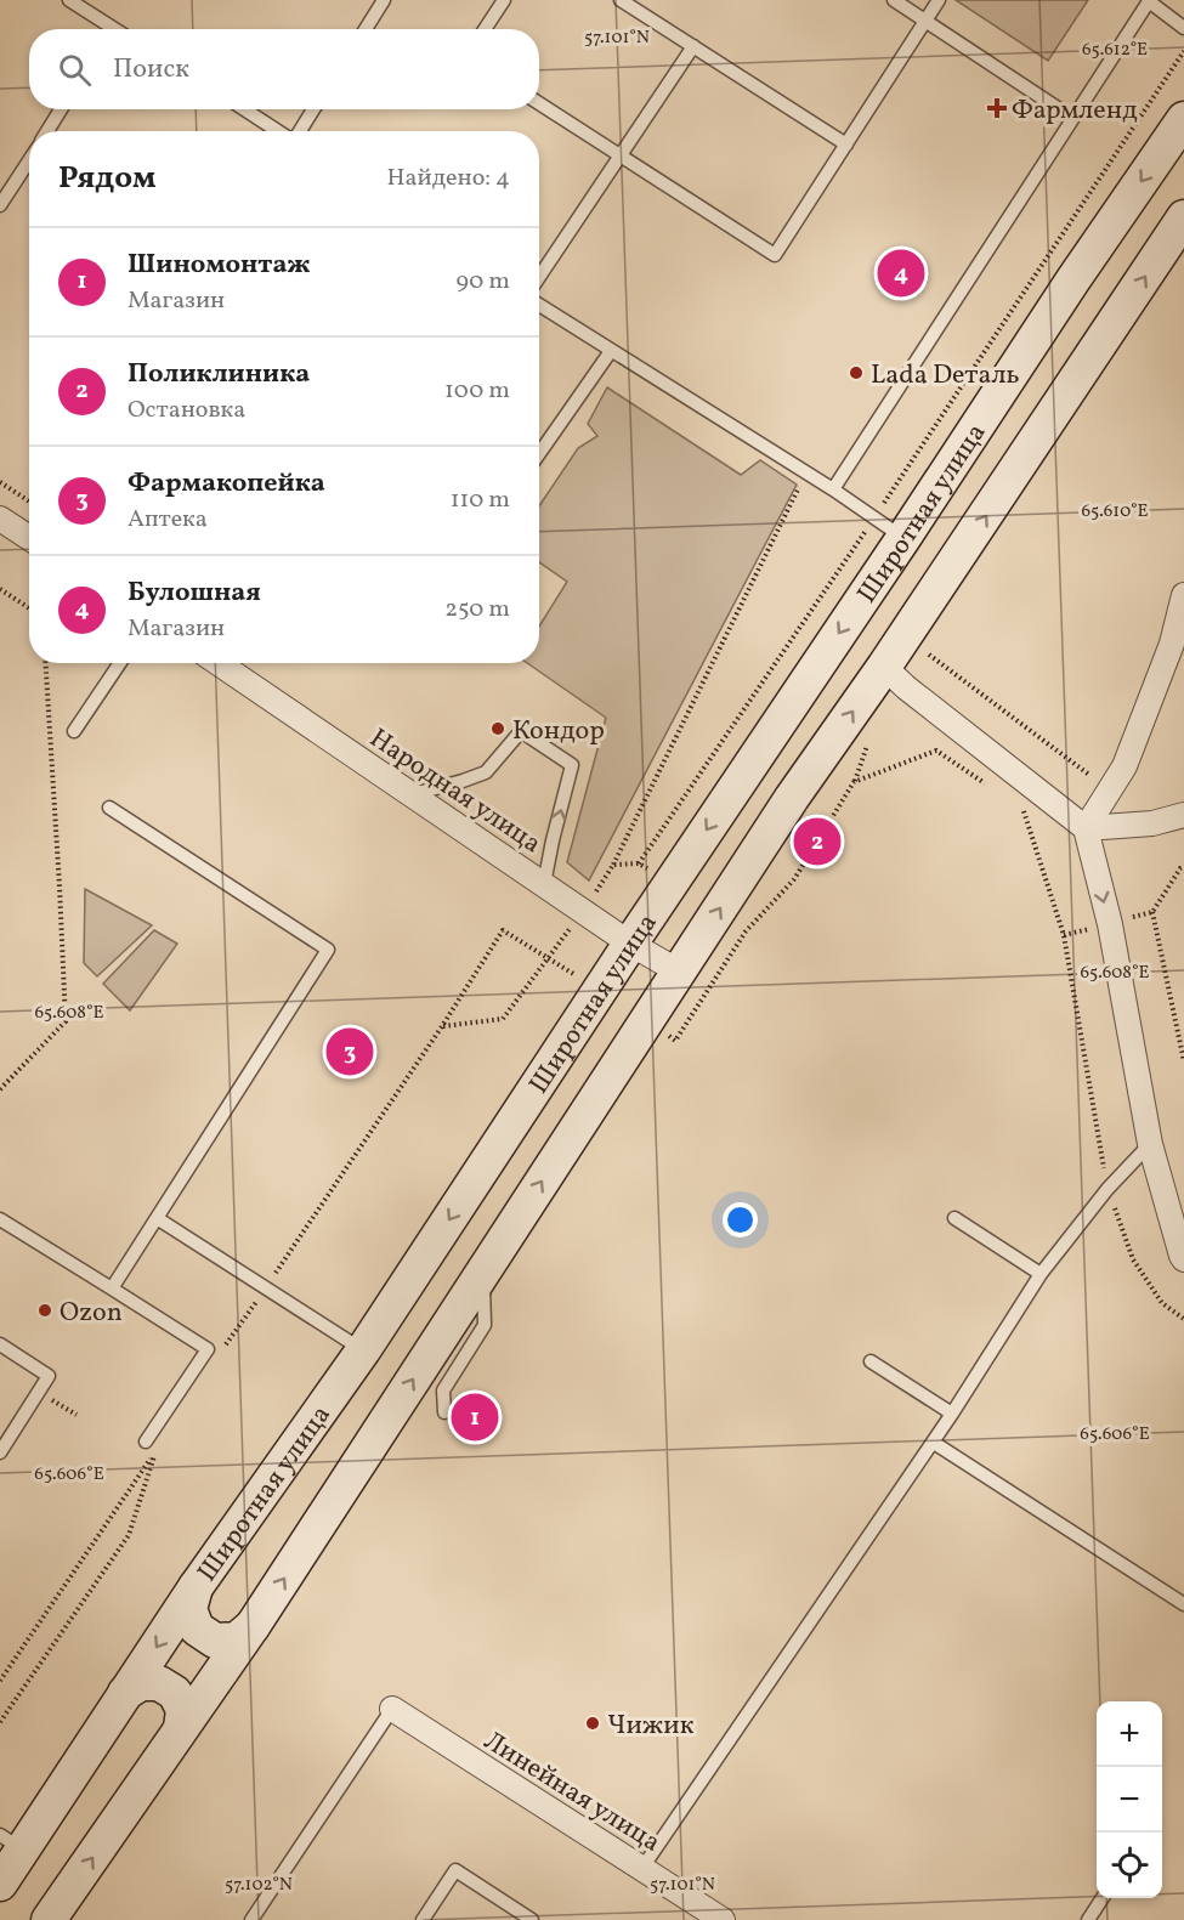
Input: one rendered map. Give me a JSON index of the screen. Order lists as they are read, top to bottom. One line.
{"streets":{"main road":["Широтная улица"],"street":["Народная улица","Линейная улица"]},"crossings":[["Широтная улица","Народная улица"]],"places":{"health":["Фармленд"],"other":["Lada Dеталь","Кондор","Ozon","Чижик"]},"page":{"search":"Поиск","heading":["Рядом","Найдено: 4"],"list":[{"mark":"1","name":"Шиномонтаж","note":"Магазин","value":"90 m"},{"mark":"2","name":"Поликлиника","note":"Остановка","value":"100 m"},{"mark":"3","name":"Фармакопейка","note":"Аптека","value":"110 m"},{"mark":"4","name":"Булошная","note":"Магазин","value":"250 m"}],"pins":["4","2","3","1"],"map_buttons":["+","−"]},"coordinates":["57.101°N","65.612°E","65.610°E","65.608°E","65.606°E","57.102°N"]}
